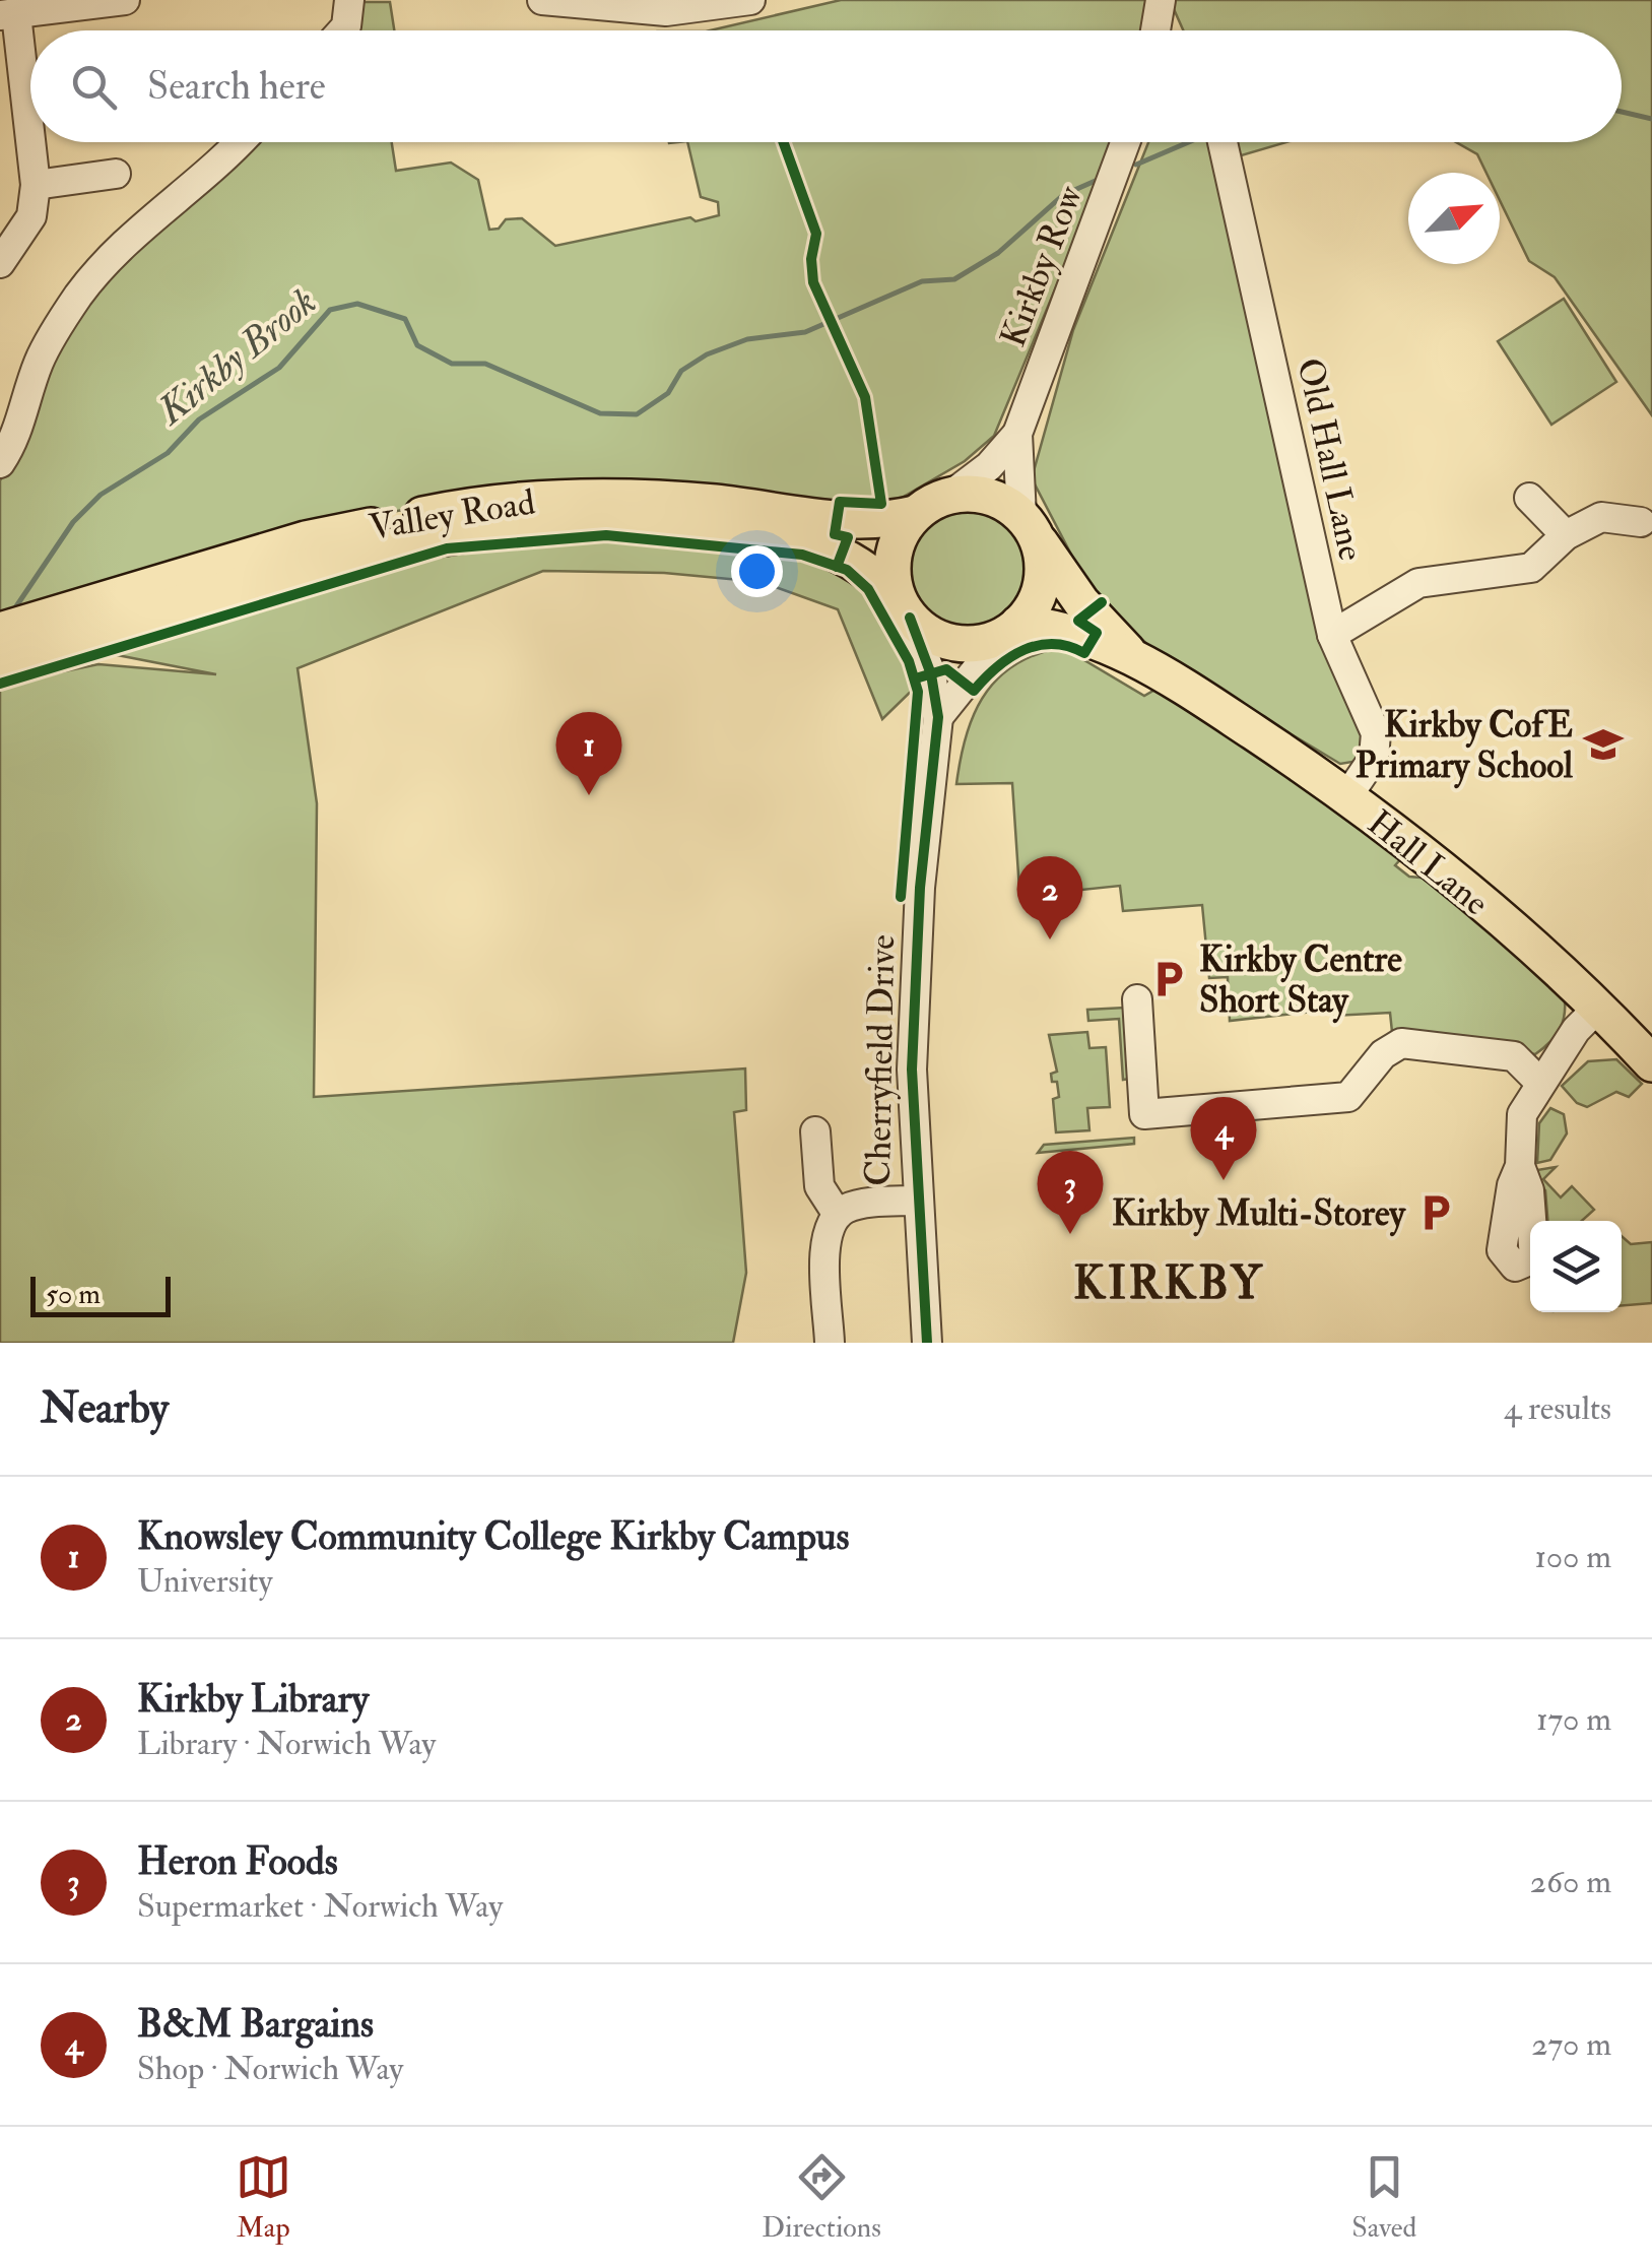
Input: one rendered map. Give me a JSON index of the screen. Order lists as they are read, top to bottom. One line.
{"streets":{"main road":["Valley Road","Hall Lane"],"street":["Kirkby Row","Old Hall Lane","Cherryfield Drive"]},"crossings":[["Kirkby Row","Valley Road"],["Kirkby Row","Hall Lane"],["Kirkby Row","Cherryfield Drive"],["Old Hall Lane","Hall Lane"],["Valley Road","Hall Lane"],["Valley Road","Cherryfield Drive"],["Hall Lane","Cherryfield Drive"]],"districts":["KIRKBY"],"water":["Kirkby Brook"],"places":{"school or university":["Kirkby CofE Primary School"],"parking":["Kirkby Centre Short Stay","Kirkby Multi-Storey"]},"scale_bar":"50 m","north":"top right","page":{"search":"Search here","pins":["1","2","4","3"],"scale":"50 m","heading":["Nearby","4 results"],"list":[{"mark":"1","name":"Knowsley Community College Kirkby Campus","note":"University","value":"100 m"},{"mark":"2","name":"Kirkby Library","note":"Library · Norwich Way","value":"170 m"},{"mark":"3","name":"Heron Foods","note":"Supermarket · Norwich Way","value":"260 m"},{"mark":"4","name":"B&M Bargains","note":"Shop · Norwich Way","value":"270 m"}],"nav":["Map","Directions","Saved"]}}
